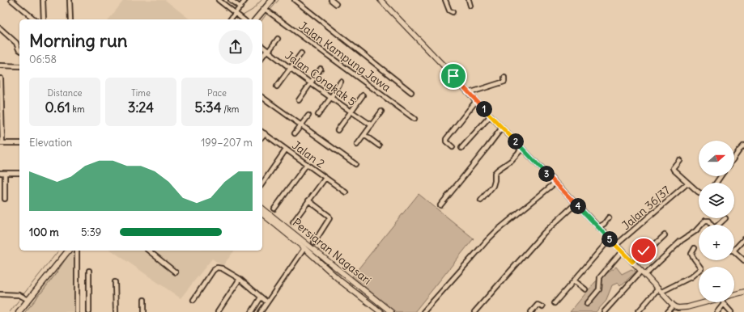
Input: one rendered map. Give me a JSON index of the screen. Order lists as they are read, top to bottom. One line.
{"streets":{"street":["Jalan Kampung Jawa","Jalan Congkak 5","Jalan 2","Jalan 36/37","Persiaran Nagasari"]},"north":"right","page":{"heading":["Morning run","06:58"],"stats":[["Distance","0.61 km"],["Time","3:24"],["Pace","5:34 /km"]],"pins":["1","2","3","4","5"],"chart":["Elevation","199–207 m"],"map_buttons":["+","−"],"list":[{"name":"100 m","note":"5:39"}]}}
